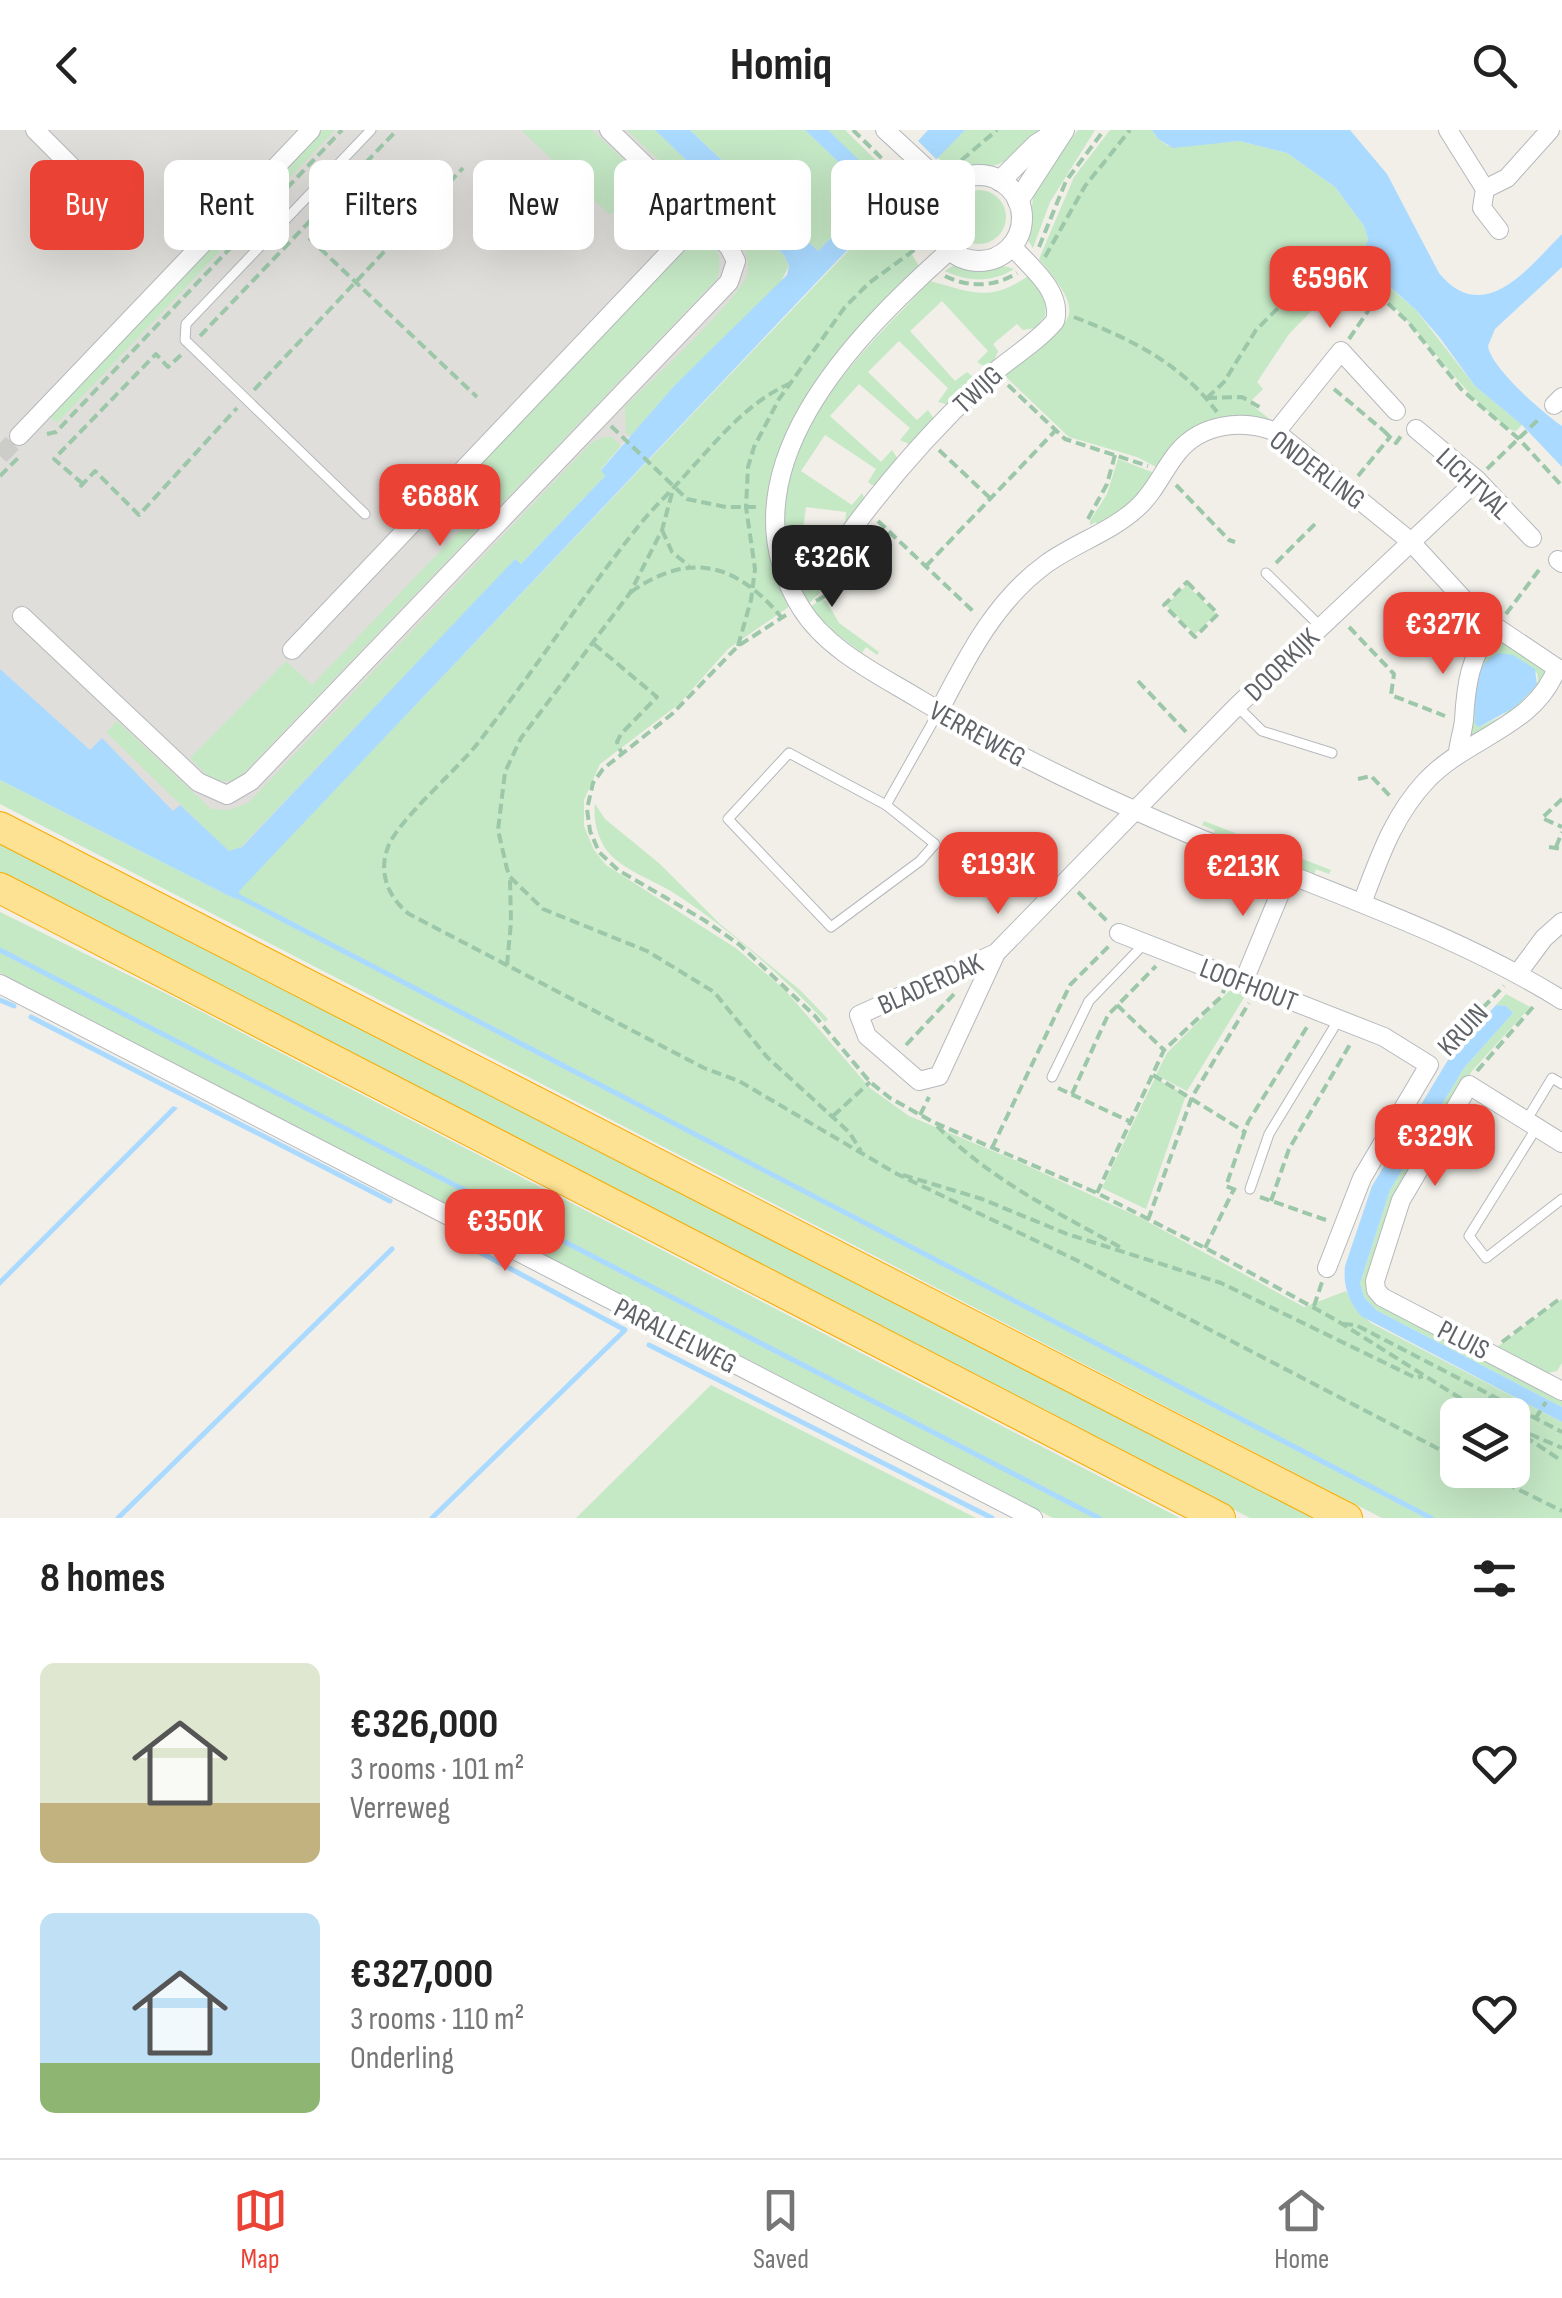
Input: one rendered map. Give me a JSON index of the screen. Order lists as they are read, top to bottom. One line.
{"streets":{"street":["TWIJG","ONDERLING","LICHTVAL","DOORKIJK","VERREWEG","BLADERDAK","LOOFHOUT","KRUIN","PARALLELWEG","PLUIS"]},"crossings":[["ONDERLING","DOORKIJK"],["ONDERLING","VERREWEG"],["LICHTVAL","DOORKIJK"],["DOORKIJK","VERREWEG"],["DOORKIJK","BLADERDAK"],["VERREWEG","BLADERDAK"],["VERREWEG","KRUIN"],["LOOFHOUT","KRUIN"]],"page":{"header":"Homiq","chip":["Buy","Rent","Filters","New","Apartment","House"],"price":["€596K","€688K","€326K","€327K","€193K","€213K","€329K","€350K"],"heading":"8 homes","list":[{"name":"€326,000","note":"3 rooms · 101 m² · Verreweg"},{"name":"€327,000","note":"3 rooms · 110 m² · Onderling"}],"tabs":["Map","Saved","Home"]}}
